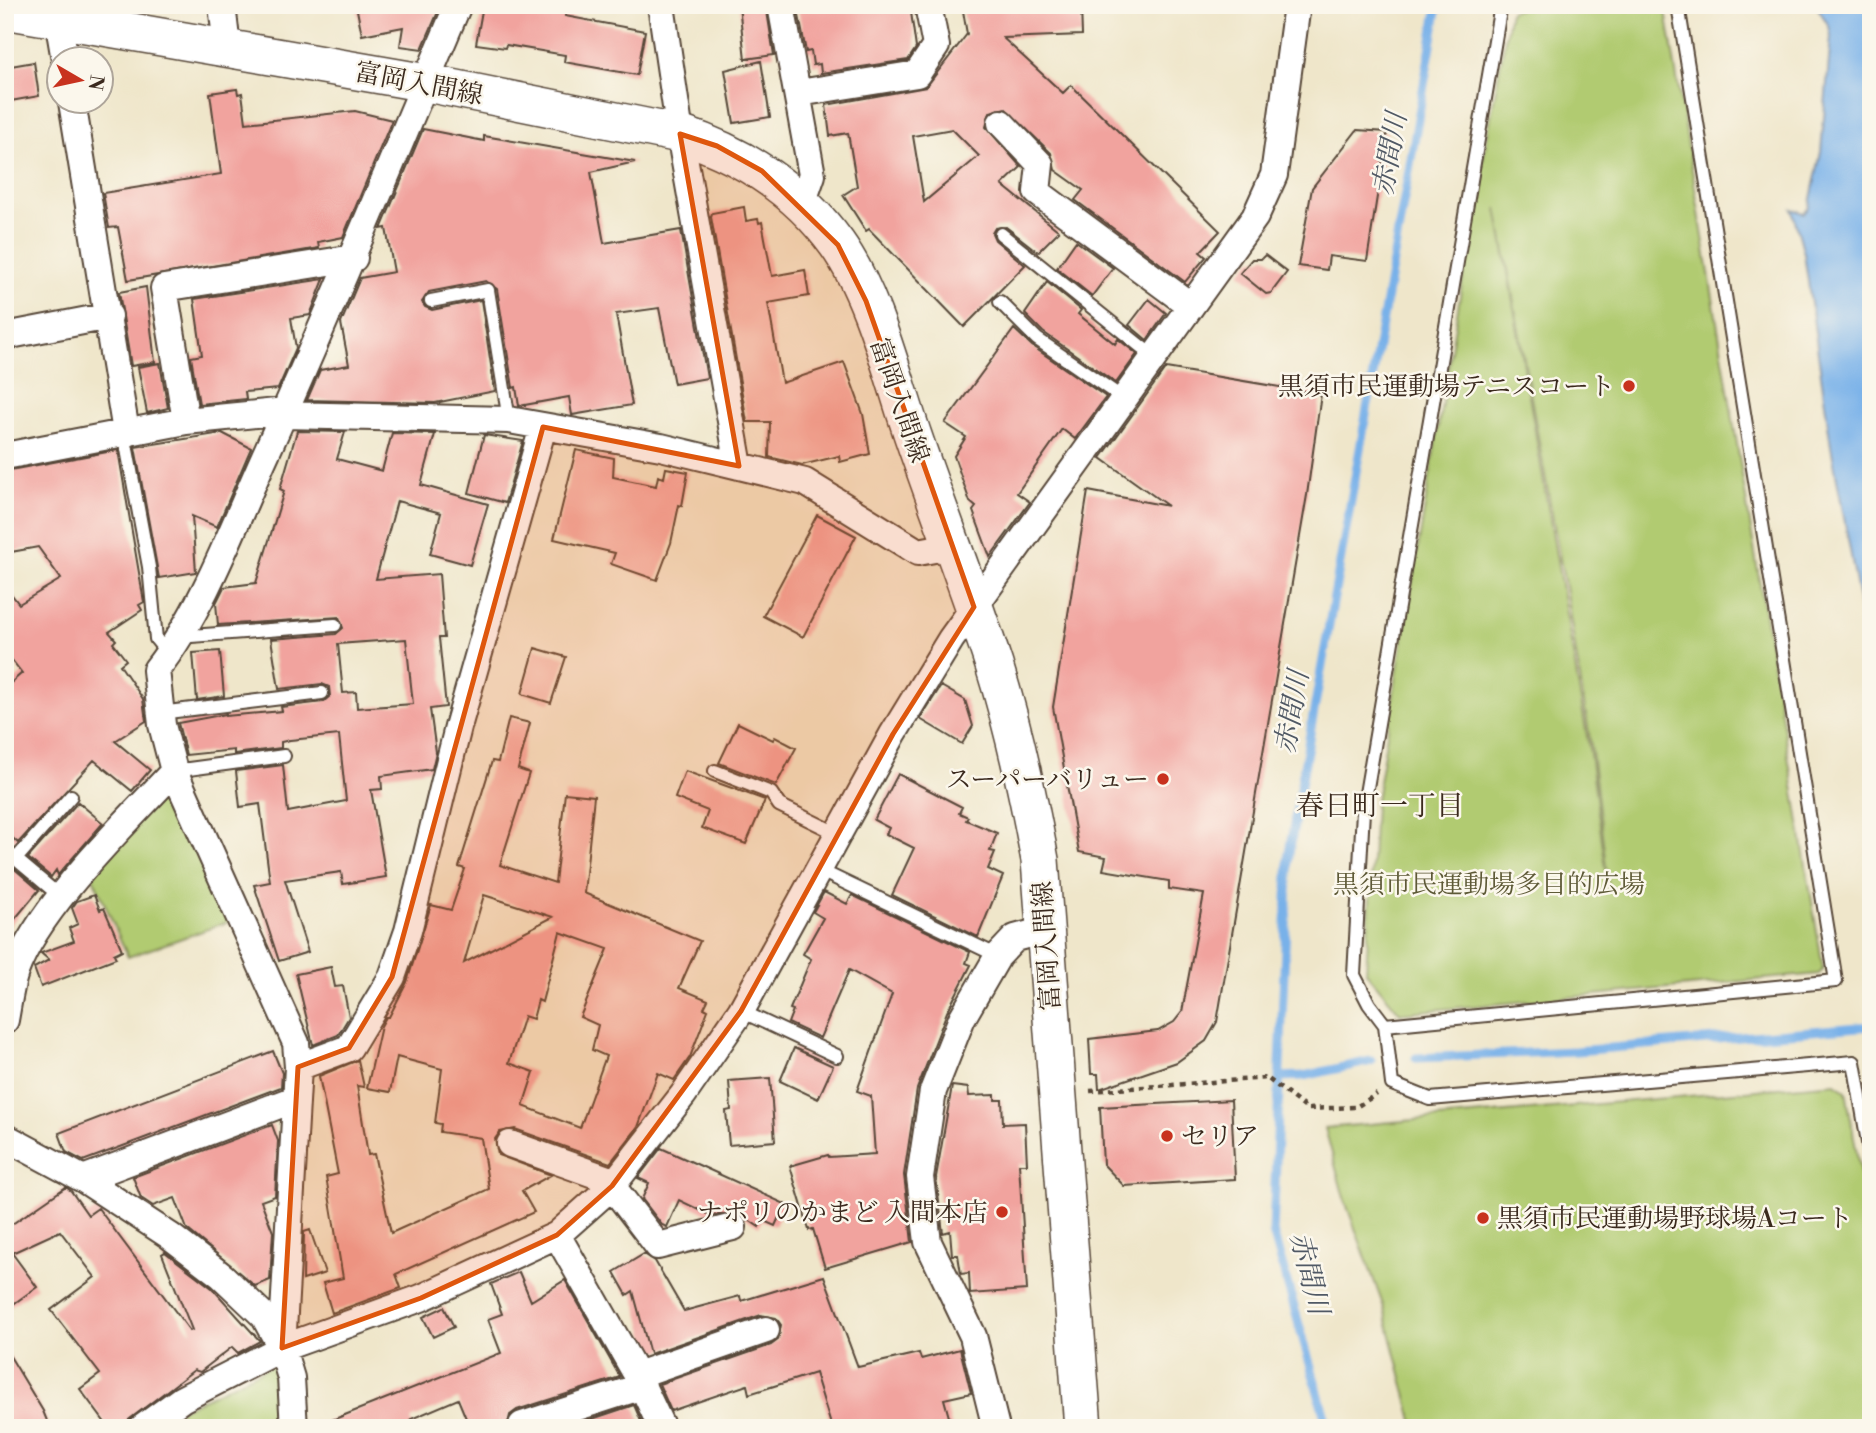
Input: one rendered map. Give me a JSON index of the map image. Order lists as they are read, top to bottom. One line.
{"streets":{"main road":["富岡入間線"]},"districts":["春日町一丁目"],"water":["赤間川"],"parks":["黒須市民運動場多目的広場"],"places":["黒須市民運動場テニスコート","スーパーバリュー","セリア","ナポリのかまど 入間本店","黒須市民運動場野球場Aコート"],"north":"right"}
